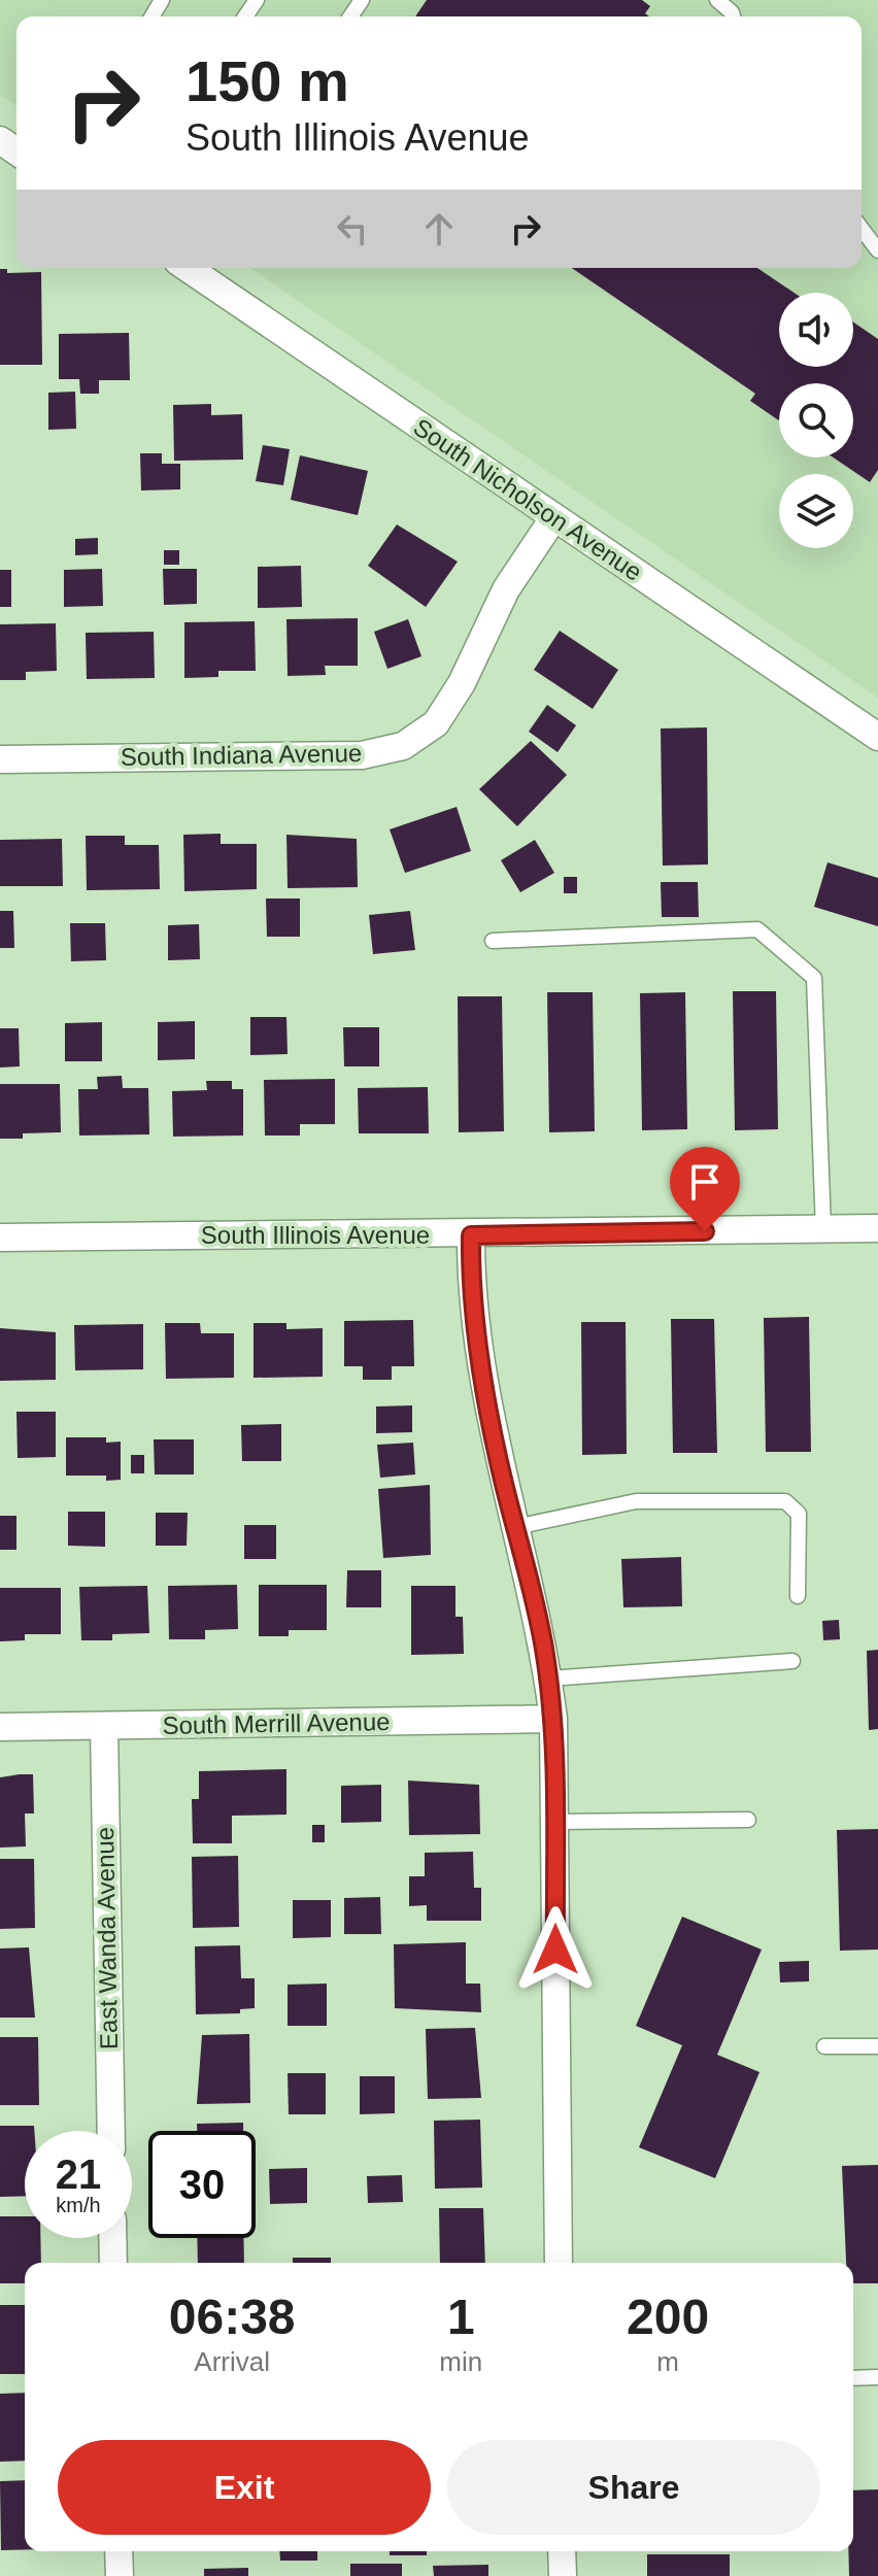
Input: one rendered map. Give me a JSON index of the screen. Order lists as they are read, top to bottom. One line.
{"streets":{"street":["South Nicholson Avenue","South Indiana Avenue","South Illinois Avenue","South Merrill Avenue","East Wanda Avenue"]},"crossings":[["South Nicholson Avenue","South Indiana Avenue"],["South Merrill Avenue","East Wanda Avenue"]],"page":{"turn":["150 m","South Illinois Avenue"],"speed":"21 km/h","limit":"30","eta":["06:38","Arrival","1","min","200","m"],"buttons":["Exit","Share"]}}
